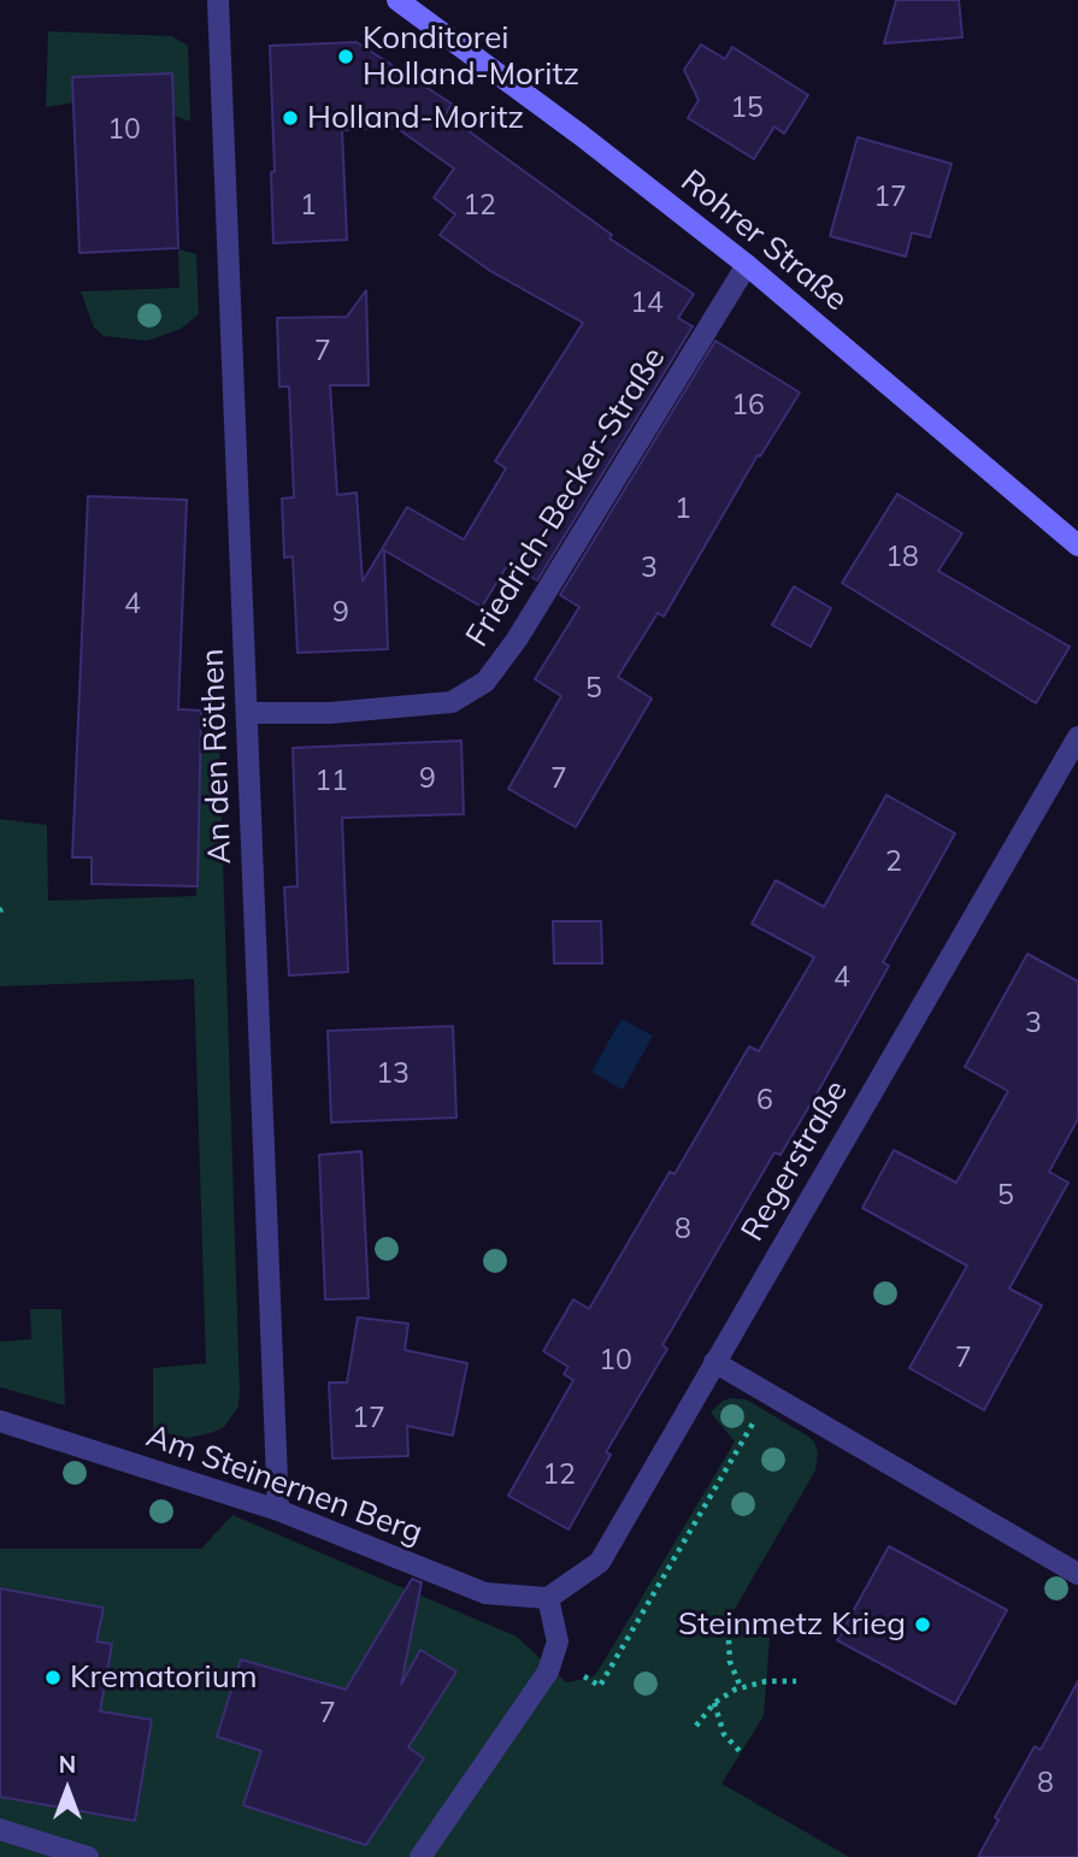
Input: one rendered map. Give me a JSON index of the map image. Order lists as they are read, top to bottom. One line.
{"streets":{"main road":["Rohrer Straße"],"street":["Friedrich-Becker-Straße","An den Röthen","Regerstraße","Am Steinernen Berg"]},"crossings":[["Rohrer Straße","Friedrich-Becker-Straße"],["Friedrich-Becker-Straße","An den Röthen"],["An den Röthen","Am Steinernen Berg"],["Regerstraße","Am Steinernen Berg"]],"places":["Konditorei Holland-Moritz","Holland-Moritz","Steinmetz Krieg","Krematorium"],"house_numbers":["15","10","17","1","12","14","7","16","1","18","3","4","9","5","9","7","11","2","4","3","13","6","5","8","7","10","17","12","7","8"],"north":"top"}
